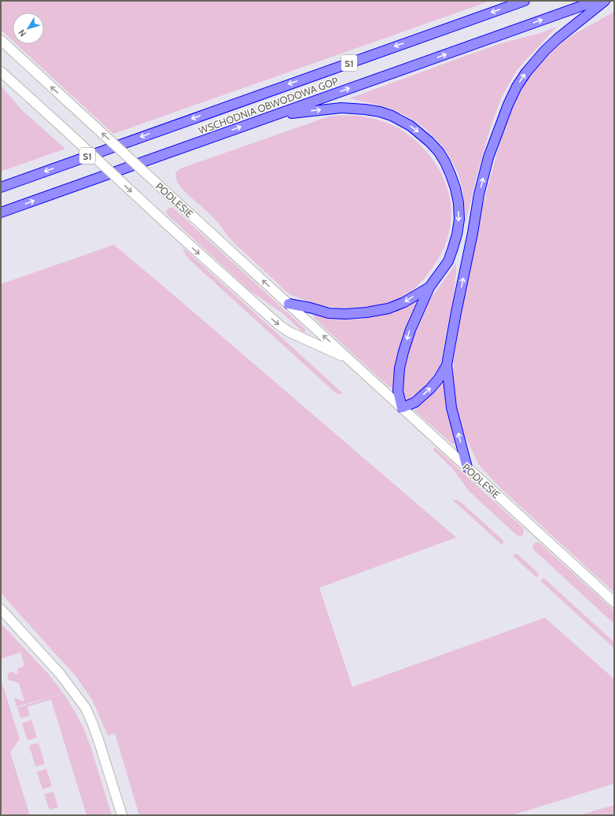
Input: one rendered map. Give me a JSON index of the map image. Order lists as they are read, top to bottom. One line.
{"streets":{"highway":["S1","WSCHODNIA OBWODOWA GOP"],"street":["PODLESIE"]},"north":"bottom left"}
